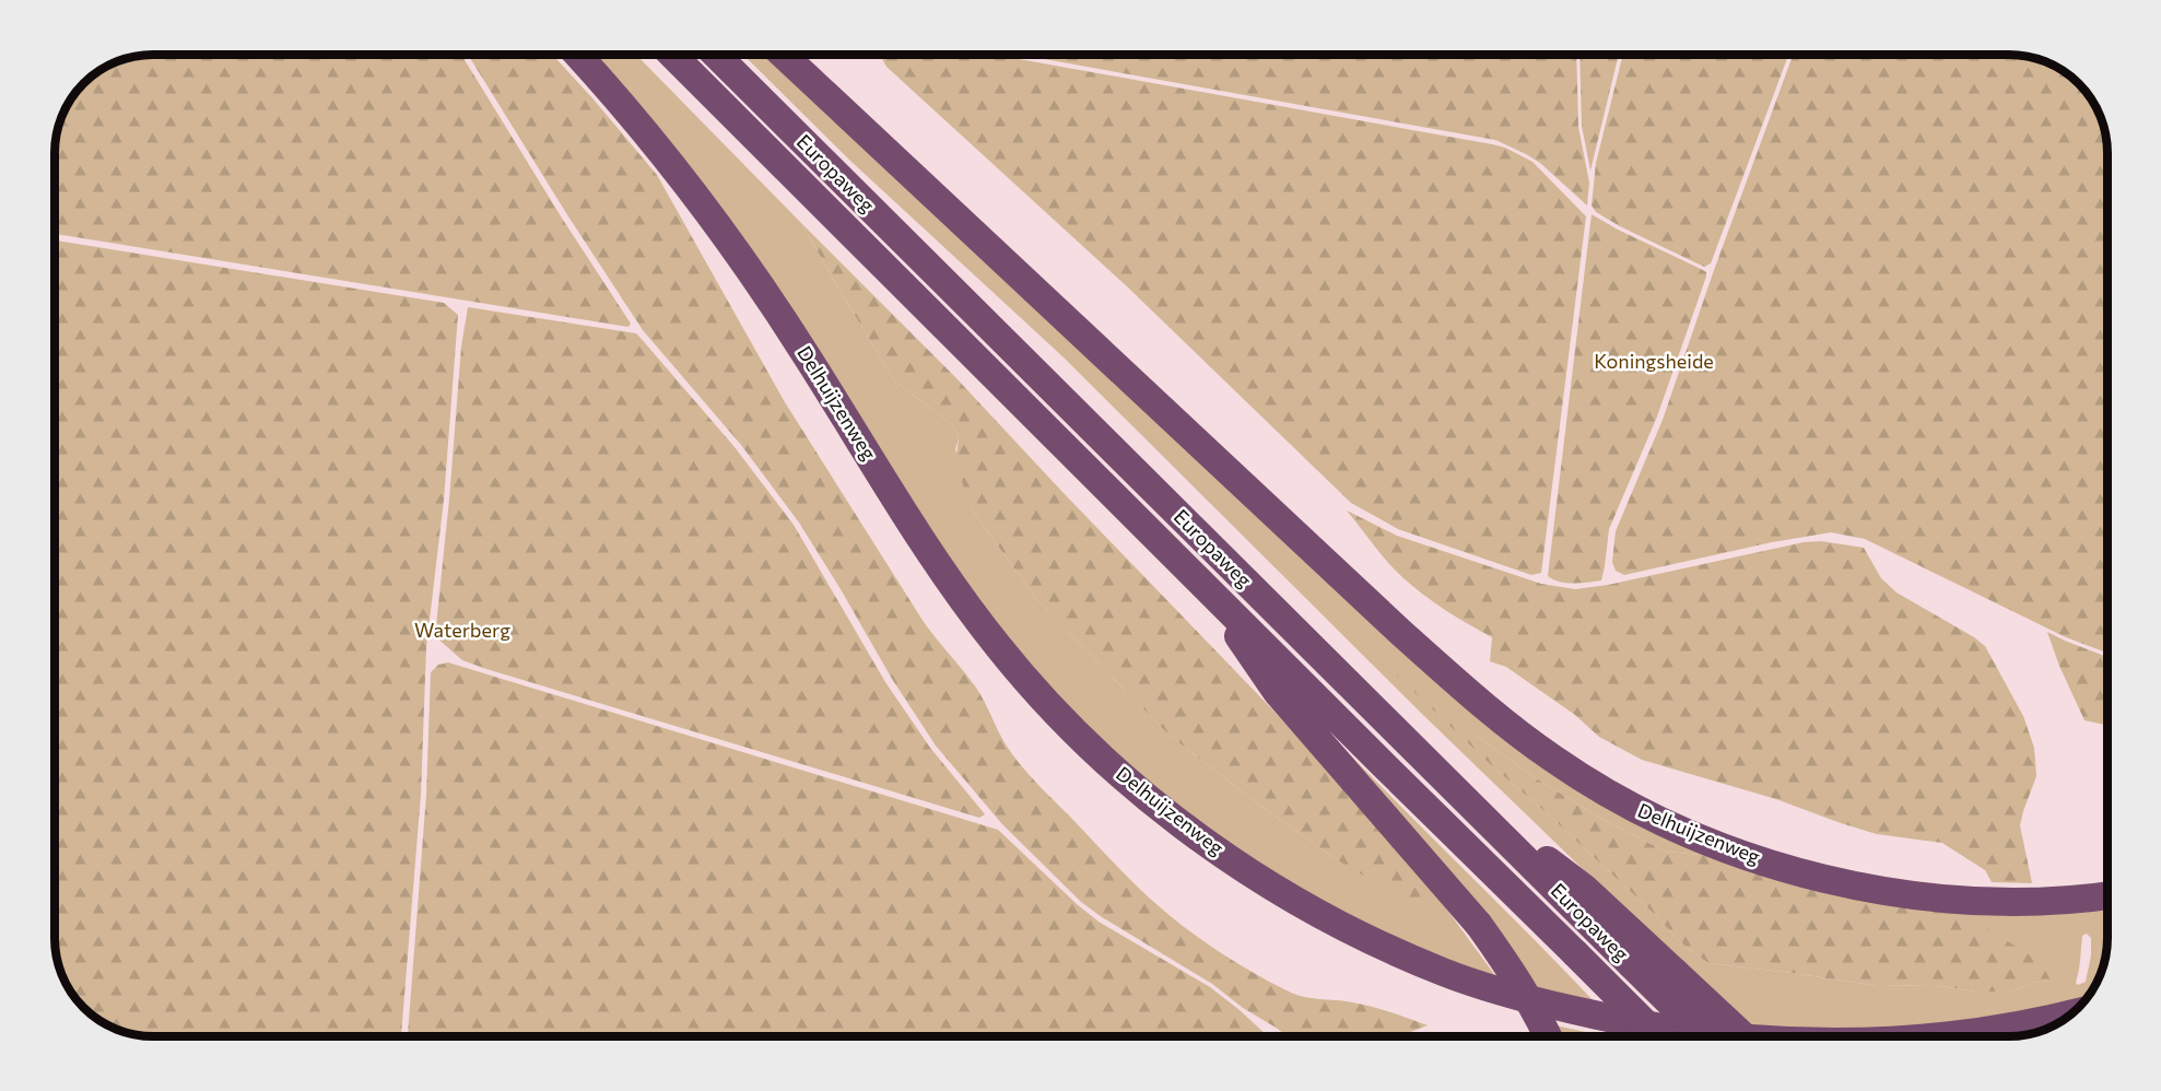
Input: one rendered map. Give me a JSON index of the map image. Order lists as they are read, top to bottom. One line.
{"streets":{"highway":["Europaweg","Delhuijzenweg"]},"parks":["Koningsheide","Waterberg"]}
